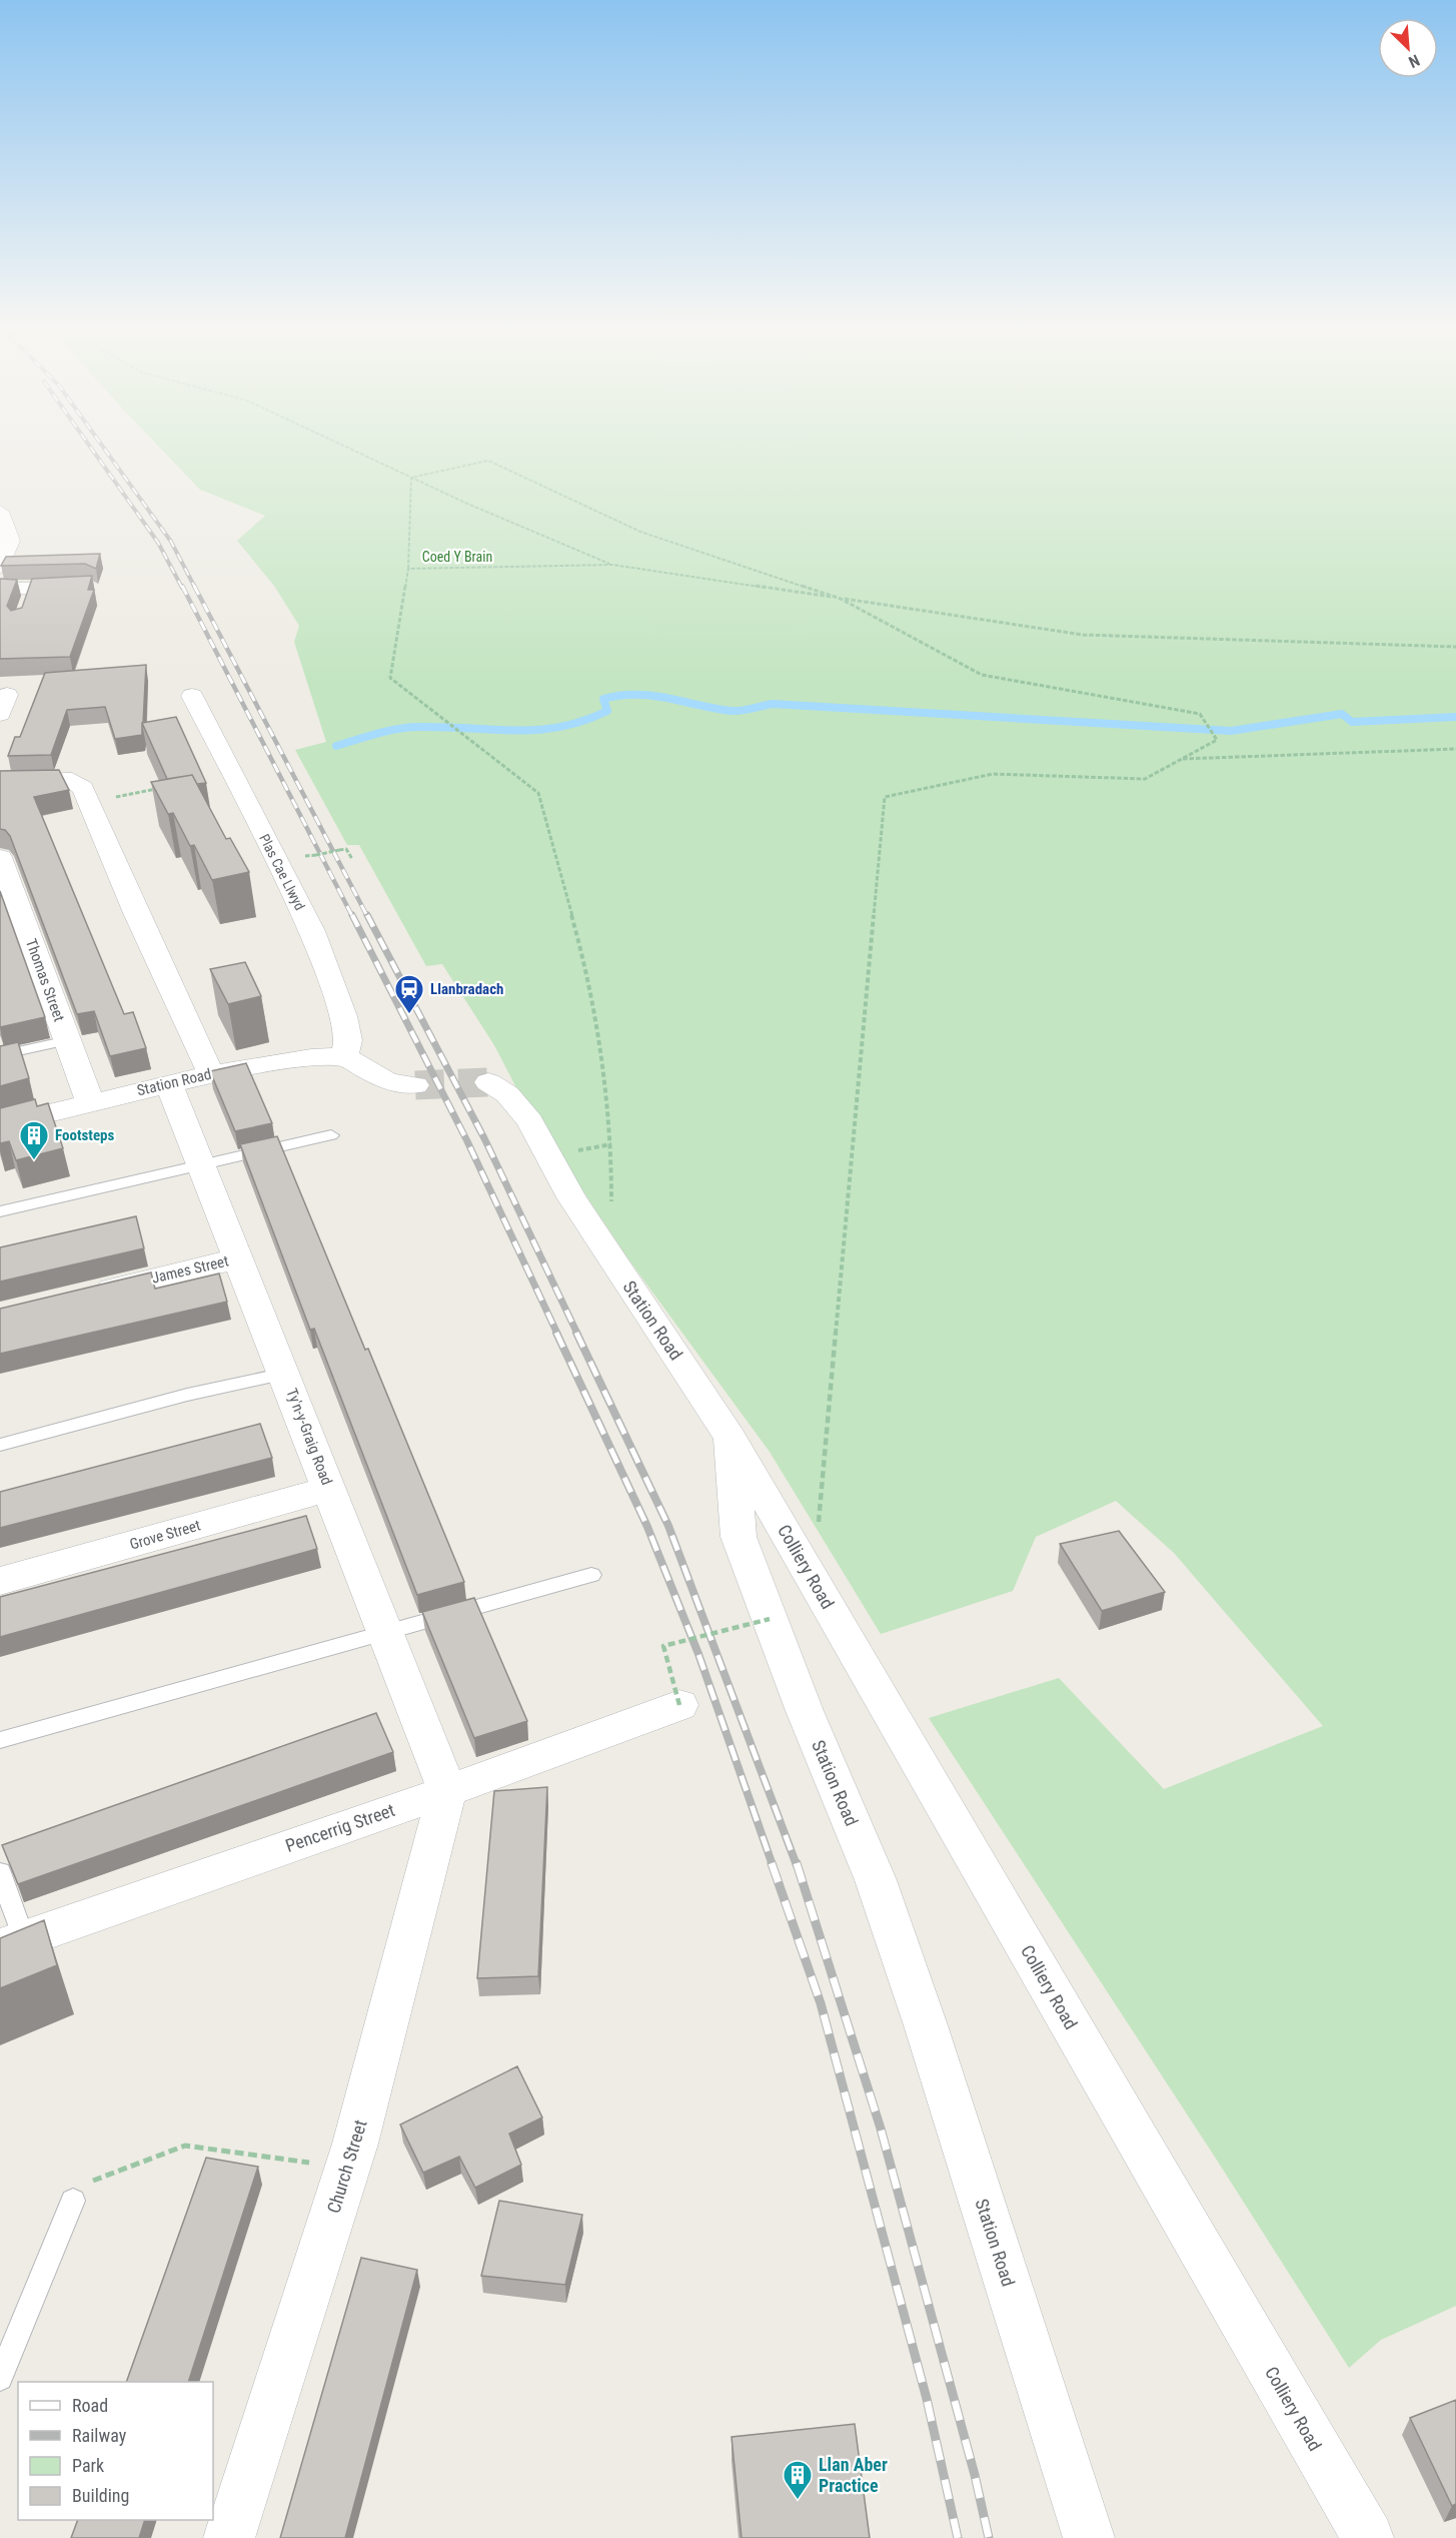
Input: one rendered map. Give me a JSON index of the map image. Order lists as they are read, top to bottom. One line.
{"streets":{"street":["Plas Cae Llwyd","Thomas Street","Station Road","James Street","Ty'n-y-Graig Road","Grove Street","Colliery Road","Pencerrig Street","Church Street"]},"crossings":[["Plas Cae Llwyd","Station Road"],["Thomas Street","Station Road"],["Station Road","Ty'n-y-Graig Road"],["Station Road","Colliery Road"],["James Street","Ty'n-y-Graig Road"],["Ty'n-y-Graig Road","Grove Street"],["Ty'n-y-Graig Road","Pencerrig Street"],["Ty'n-y-Graig Road","Church Street"],["Pencerrig Street","Church Street"]],"parks":["Coed Y Brain"],"places":{"station":["Llanbradach"],"building":["Footsteps","Llan Aber Practice"]},"legend":["Road","Railway","Park","Building"],"north":"bottom right"}
